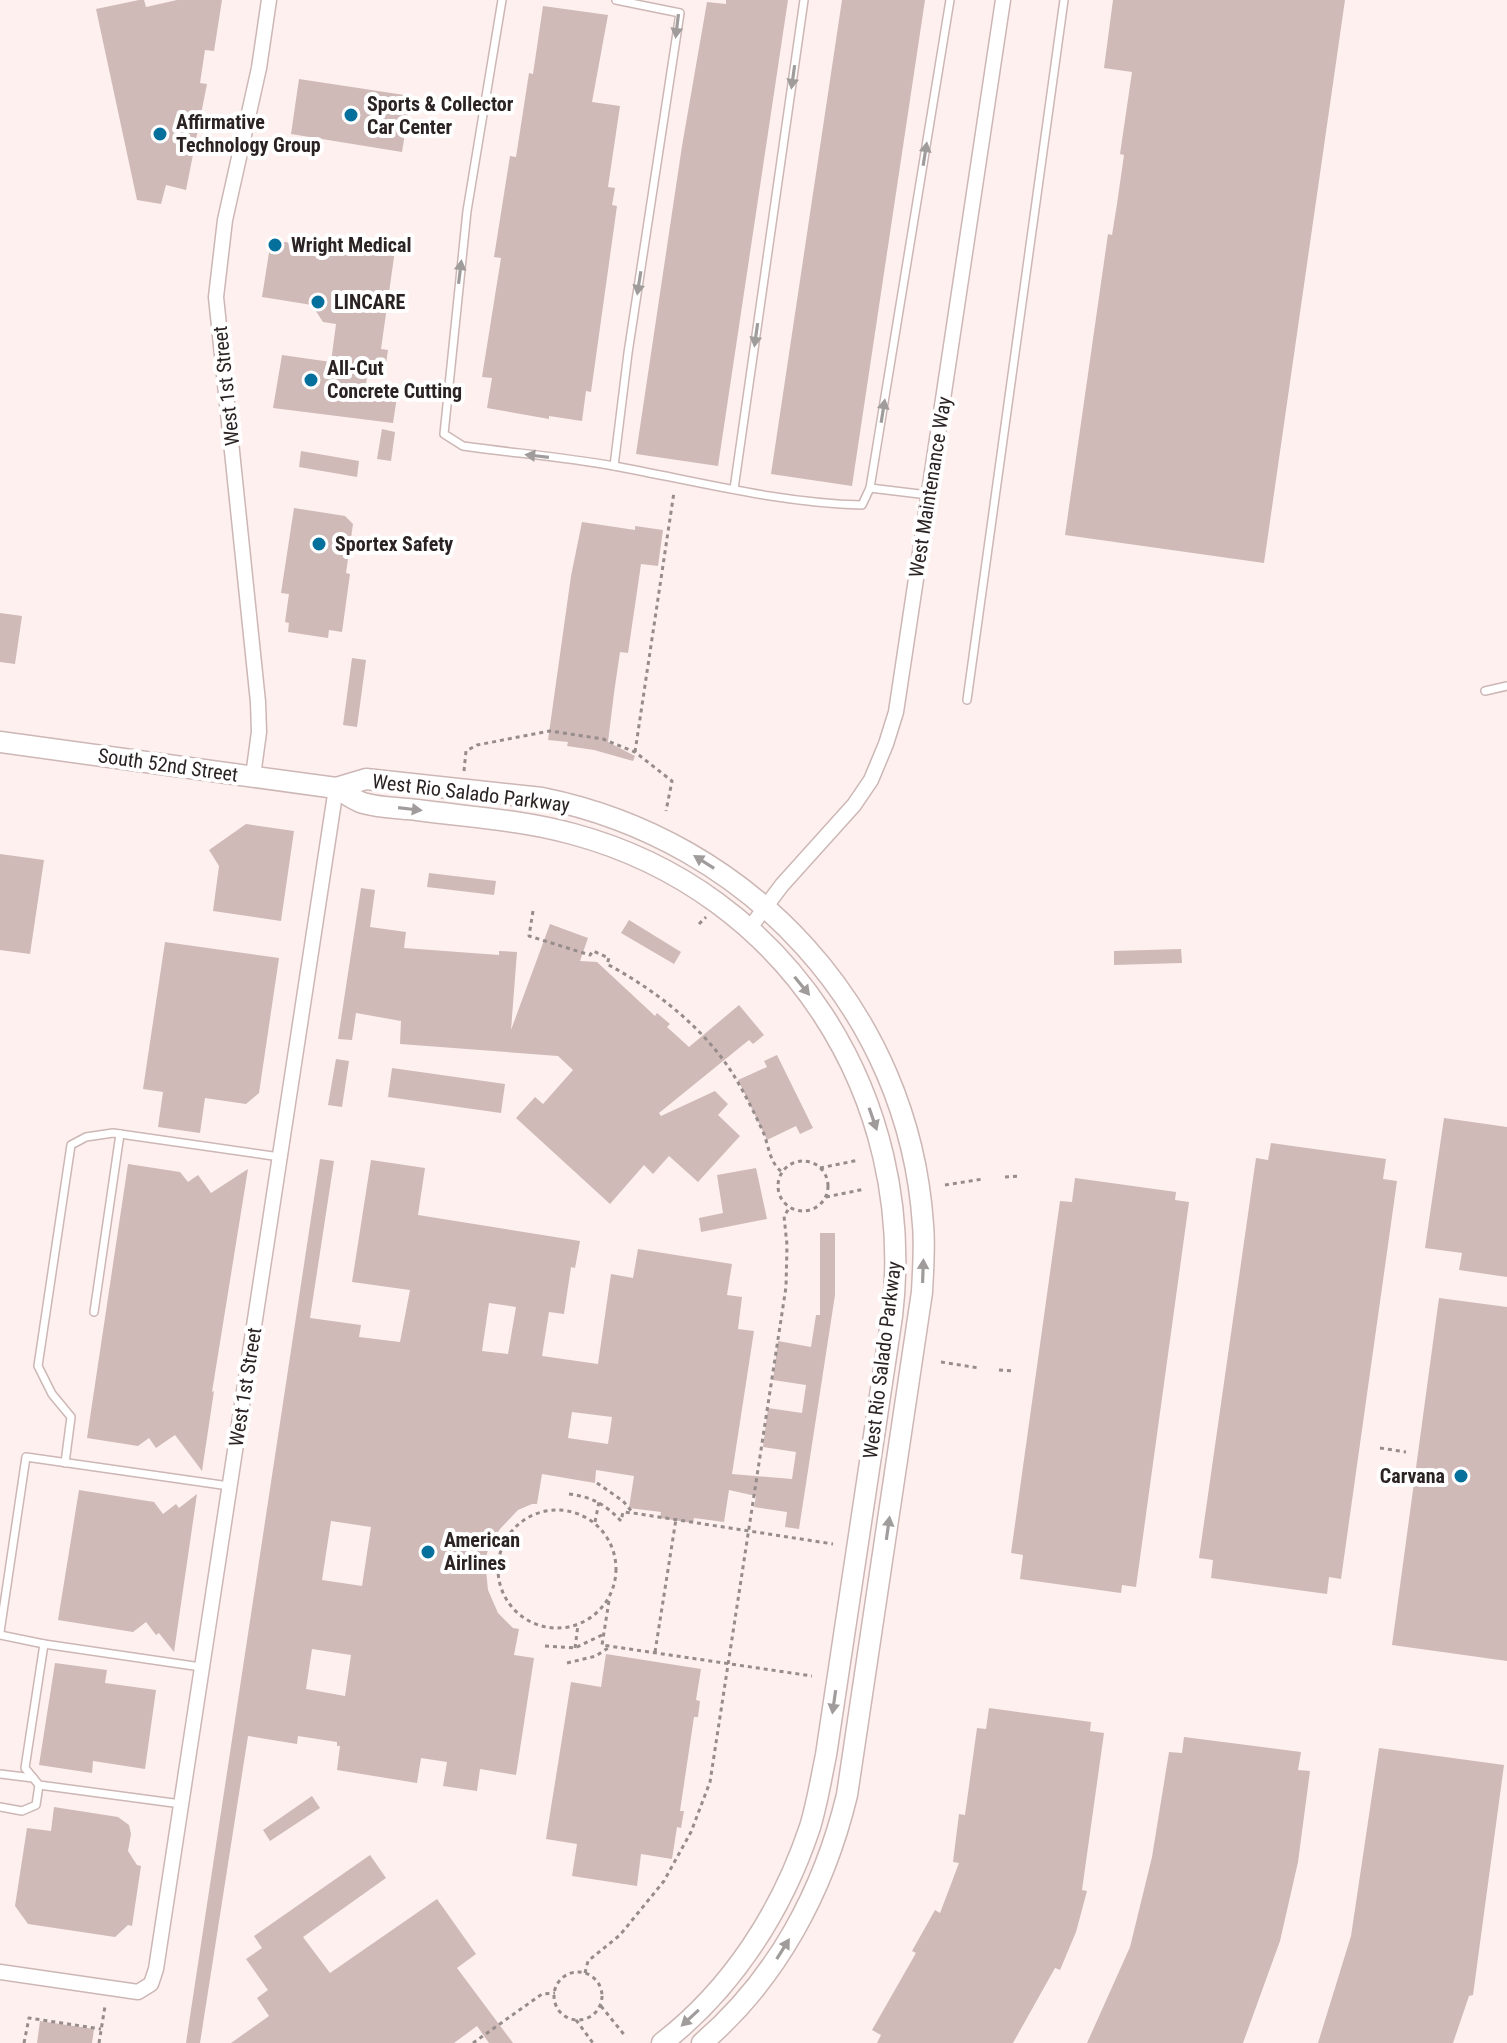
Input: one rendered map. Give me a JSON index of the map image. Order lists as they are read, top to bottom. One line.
{"streets":{"main road":["South 52nd Street","West Rio Salado Parkway"],"street":["West 1st Street","West Maintenance Way"]},"crossings":[["West 1st Street","South 52nd Street"],["West 1st Street","West Rio Salado Parkway"],["West Maintenance Way","West Rio Salado Parkway"],["South 52nd Street","West Rio Salado Parkway"]],"places":["Sports & Collector Car Center","Affirmative Technology Group","Wright Medical","LINCARE","All-Cut Concrete Cutting","Sportex Safety","Carvana","American Airlines"]}
